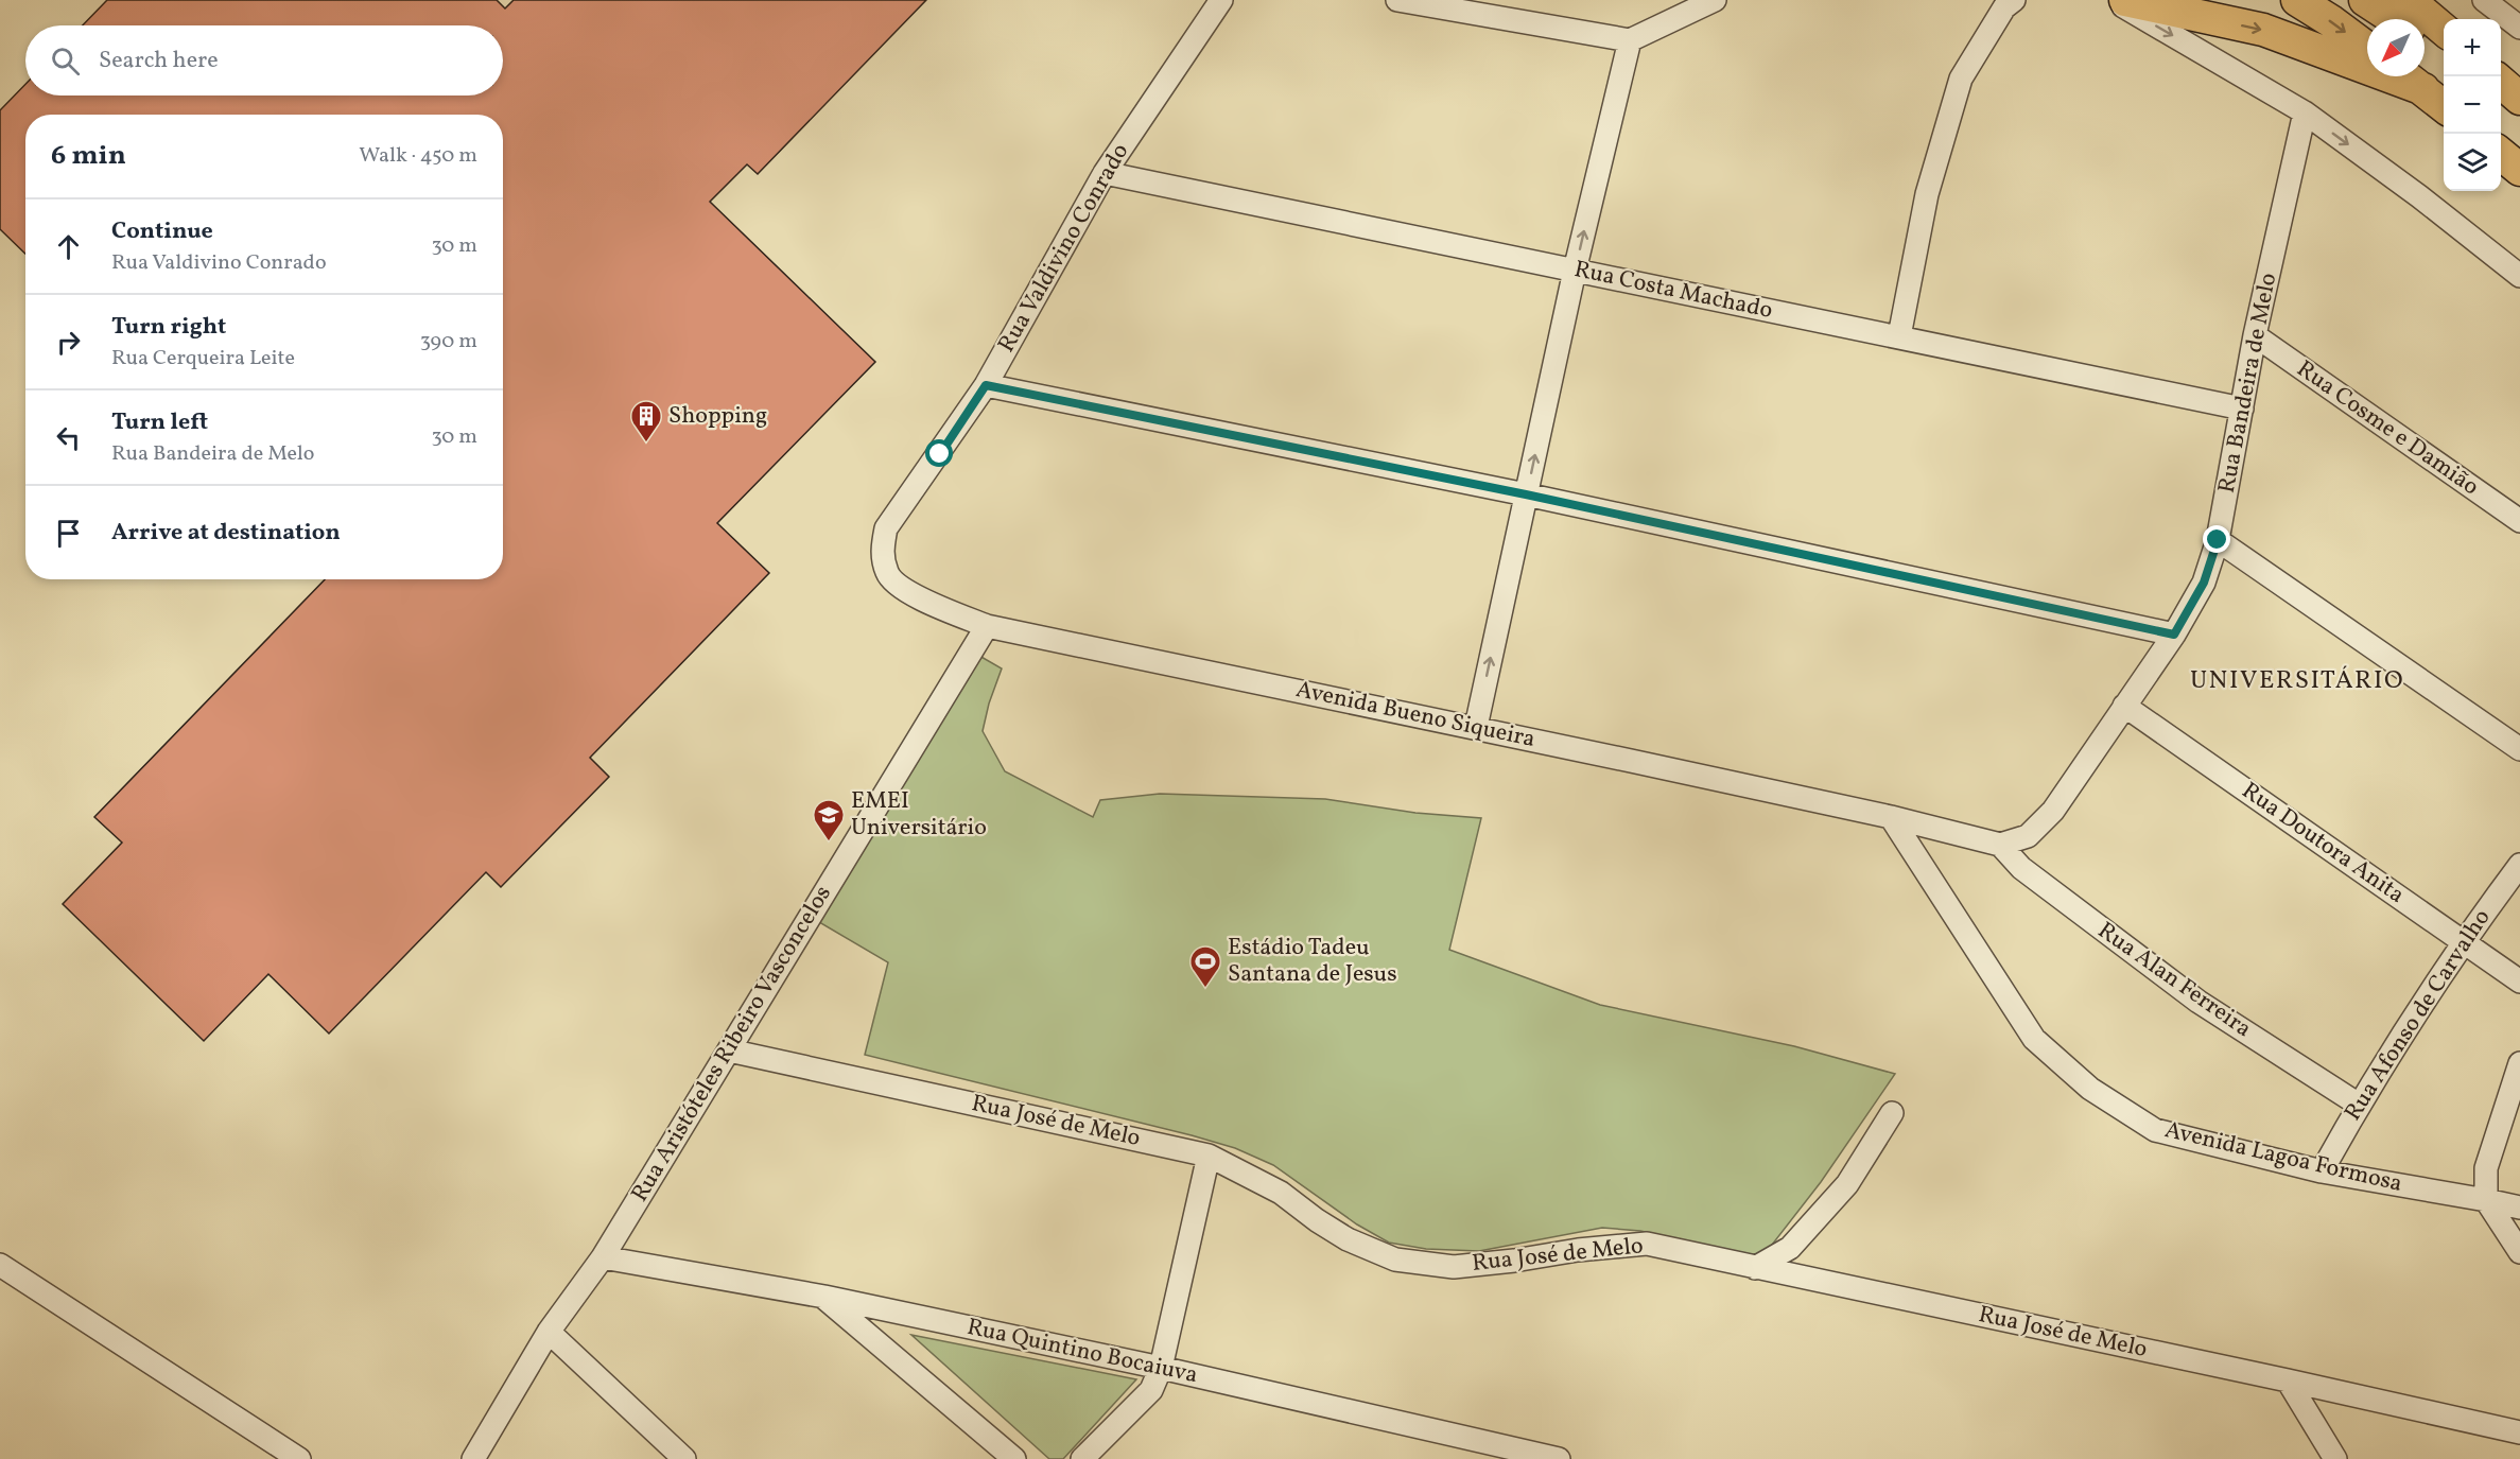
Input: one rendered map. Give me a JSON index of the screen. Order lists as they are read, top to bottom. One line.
{"streets":{"street":["Rua Valdivino Conrado","Rua Costa Machado","Rua Bandeira de Melo","Rua Cosme e Damião","Avenida Bueno Siqueira","Rua Doutora Anita","Rua Alan Ferreira","Rua Afonso de Carvalho","Rua Aristóteles Ribeiro Vasconcelos","Rua José de Melo","Avenida Lagoa Formosa","Rua Quintino Bocaiuva"]},"crossings":[["Rua Valdivino Conrado","Rua Costa Machado"],["Rua Valdivino Conrado","Avenida Bueno Siqueira"],["Rua Costa Machado","Rua Bandeira de Melo"],["Rua Bandeira de Melo","Rua Cosme e Damião"],["Rua Bandeira de Melo","Avenida Bueno Siqueira"],["Rua Bandeira de Melo","Rua Doutora Anita"],["Rua Bandeira de Melo","Rua Alan Ferreira"],["Avenida Bueno Siqueira","Rua Alan Ferreira"],["Avenida Bueno Siqueira","Rua Aristóteles Ribeiro Vasconcelos"],["Avenida Bueno Siqueira","Avenida Lagoa Formosa"],["Rua Doutora Anita","Rua Afonso de Carvalho"],["Rua Alan Ferreira","Rua Afonso de Carvalho"],["Rua Afonso de Carvalho","Avenida Lagoa Formosa"],["Rua Aristóteles Ribeiro Vasconcelos","Rua José de Melo"],["Rua Aristóteles Ribeiro Vasconcelos","Rua Quintino Bocaiuva"]],"districts":["UNIVERSITÁRIO"],"places":{"building":["Shopping"],"school or university":["EMEI Universitário"],"sports":["Estádio Tadeu Santana de Jesus"]},"north":"bottom left","page":{"map_buttons":["+","−"],"search":"Search here","heading":["6 min","Walk · 450 m"],"list":[["Continue","Rua Valdivino Conrado","30 m"],["Turn right","Rua Cerqueira Leite","390 m"],["Turn left","Rua Bandeira de Melo","30 m"],"Arrive at destination"]}}
